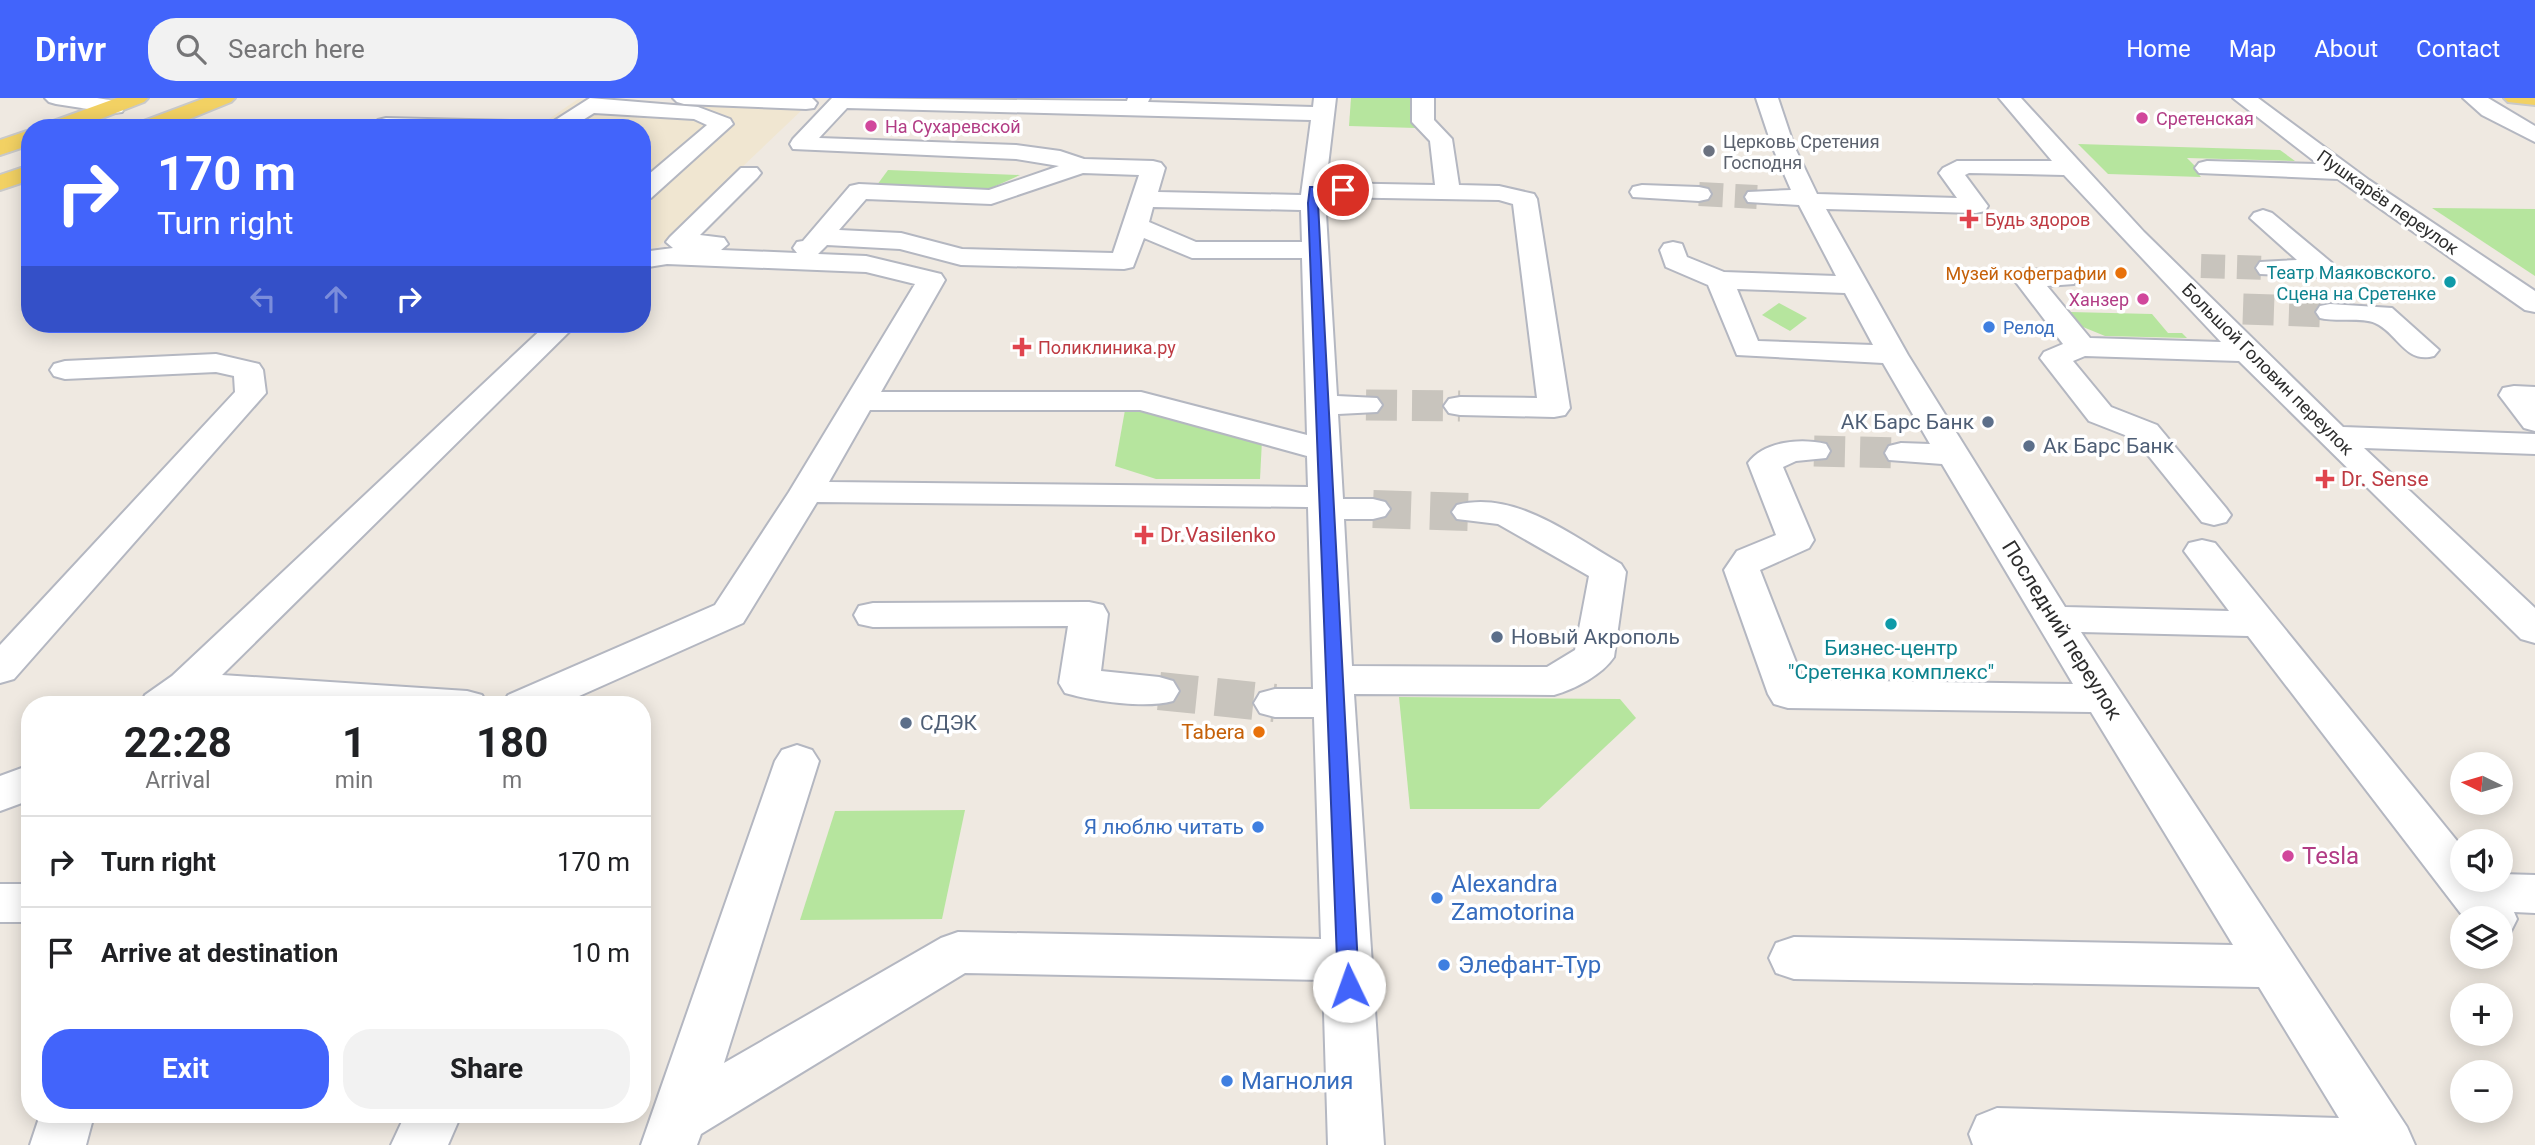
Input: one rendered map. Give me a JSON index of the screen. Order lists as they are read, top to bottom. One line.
{"streets":{"street":["Пушкарёв переулок","Большой Головин переулок","Последний переулок"]},"places":{"other":["Сретенская","На Сухаревской","Церковь Сретения Господня","Музей кофеграфии","Театр Маяковского. Сцена на Сретенке","Ханзер","Релод","АК Барс Банк","Ак Барс Банк","Бизнес-центр \"Сретенка комплекс\"","Новый Акрополь","СДЭК","Tabera","Я люблю читать","Tesla","Alexandra Zamotorina","Элефант-Тур","Магнолия"],"health":["Будь здоров","Поликлиника.ру","Dr. Sense","Dr.Vasilenko"]},"north":"left","page":{"header":"Drivr","search":"Search here","nav":["Home","Map","About","Contact"],"turn":["170 m","Turn right"],"eta":["22:28","Arrival","1","min","180","m"],"map_buttons":["+","−"],"list":[{"name":"Turn right","value":"170 m"},{"name":"Arrive at destination","value":"10 m"}],"buttons":["Exit","Share"]}}
